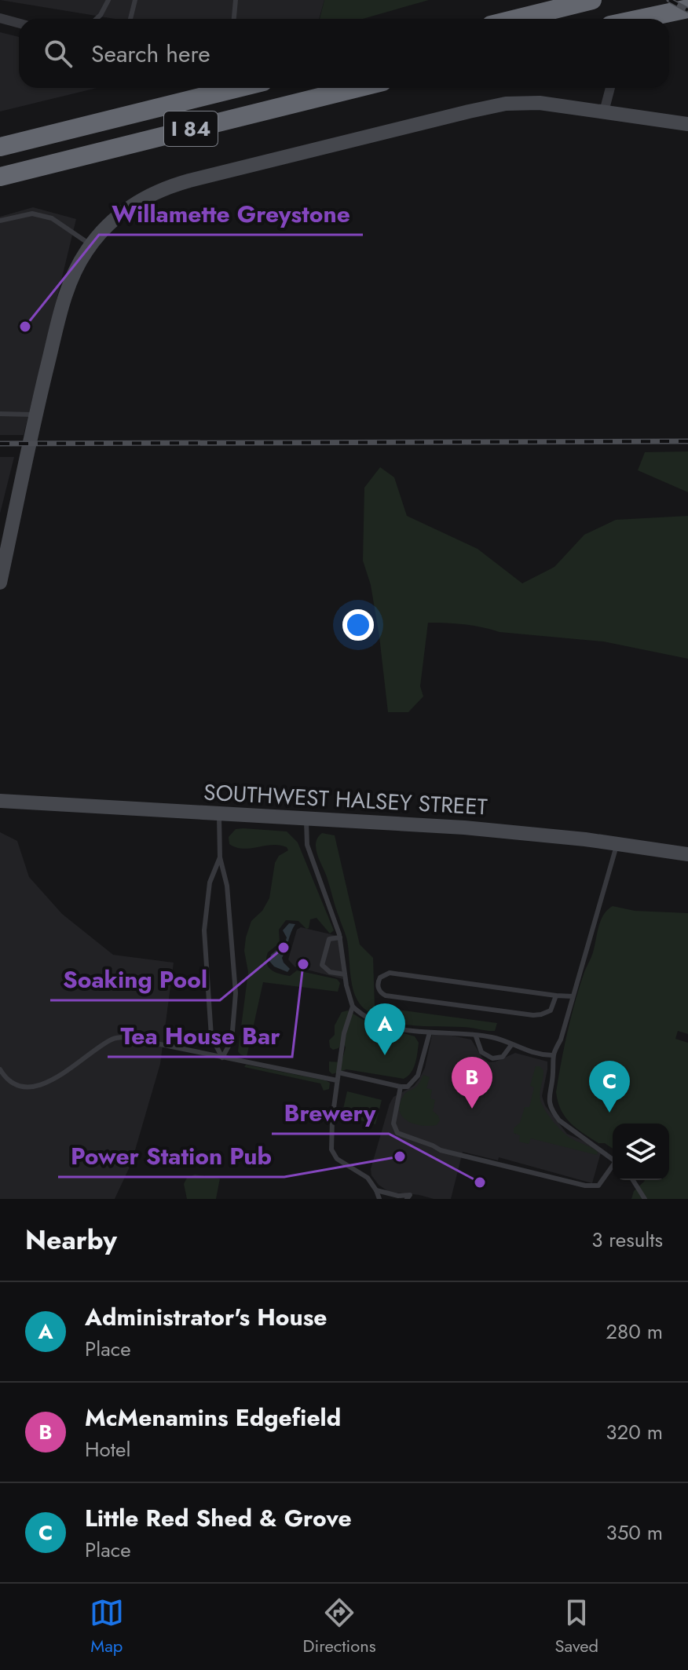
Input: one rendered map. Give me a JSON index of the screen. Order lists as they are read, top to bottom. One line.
{"streets":{"highway":["I 84"],"street":["SOUTHWEST HALSEY STREET"]},"places":["Willamette Greystone","Soaking Pool","Tea House Bar","Power Station Pub","Brewery"],"page":{"search":"Search here","pins":["A","B","C"],"heading":["Nearby","3 results"],"list":[{"mark":"A","name":"Administrator's House","note":"Place","value":"280 m"},{"mark":"B","name":"McMenamins Edgefield","note":"Hotel","value":"320 m"},{"mark":"C","name":"Little Red Shed & Grove","note":"Place","value":"350 m"}],"nav":["Map","Directions","Saved"]}}
